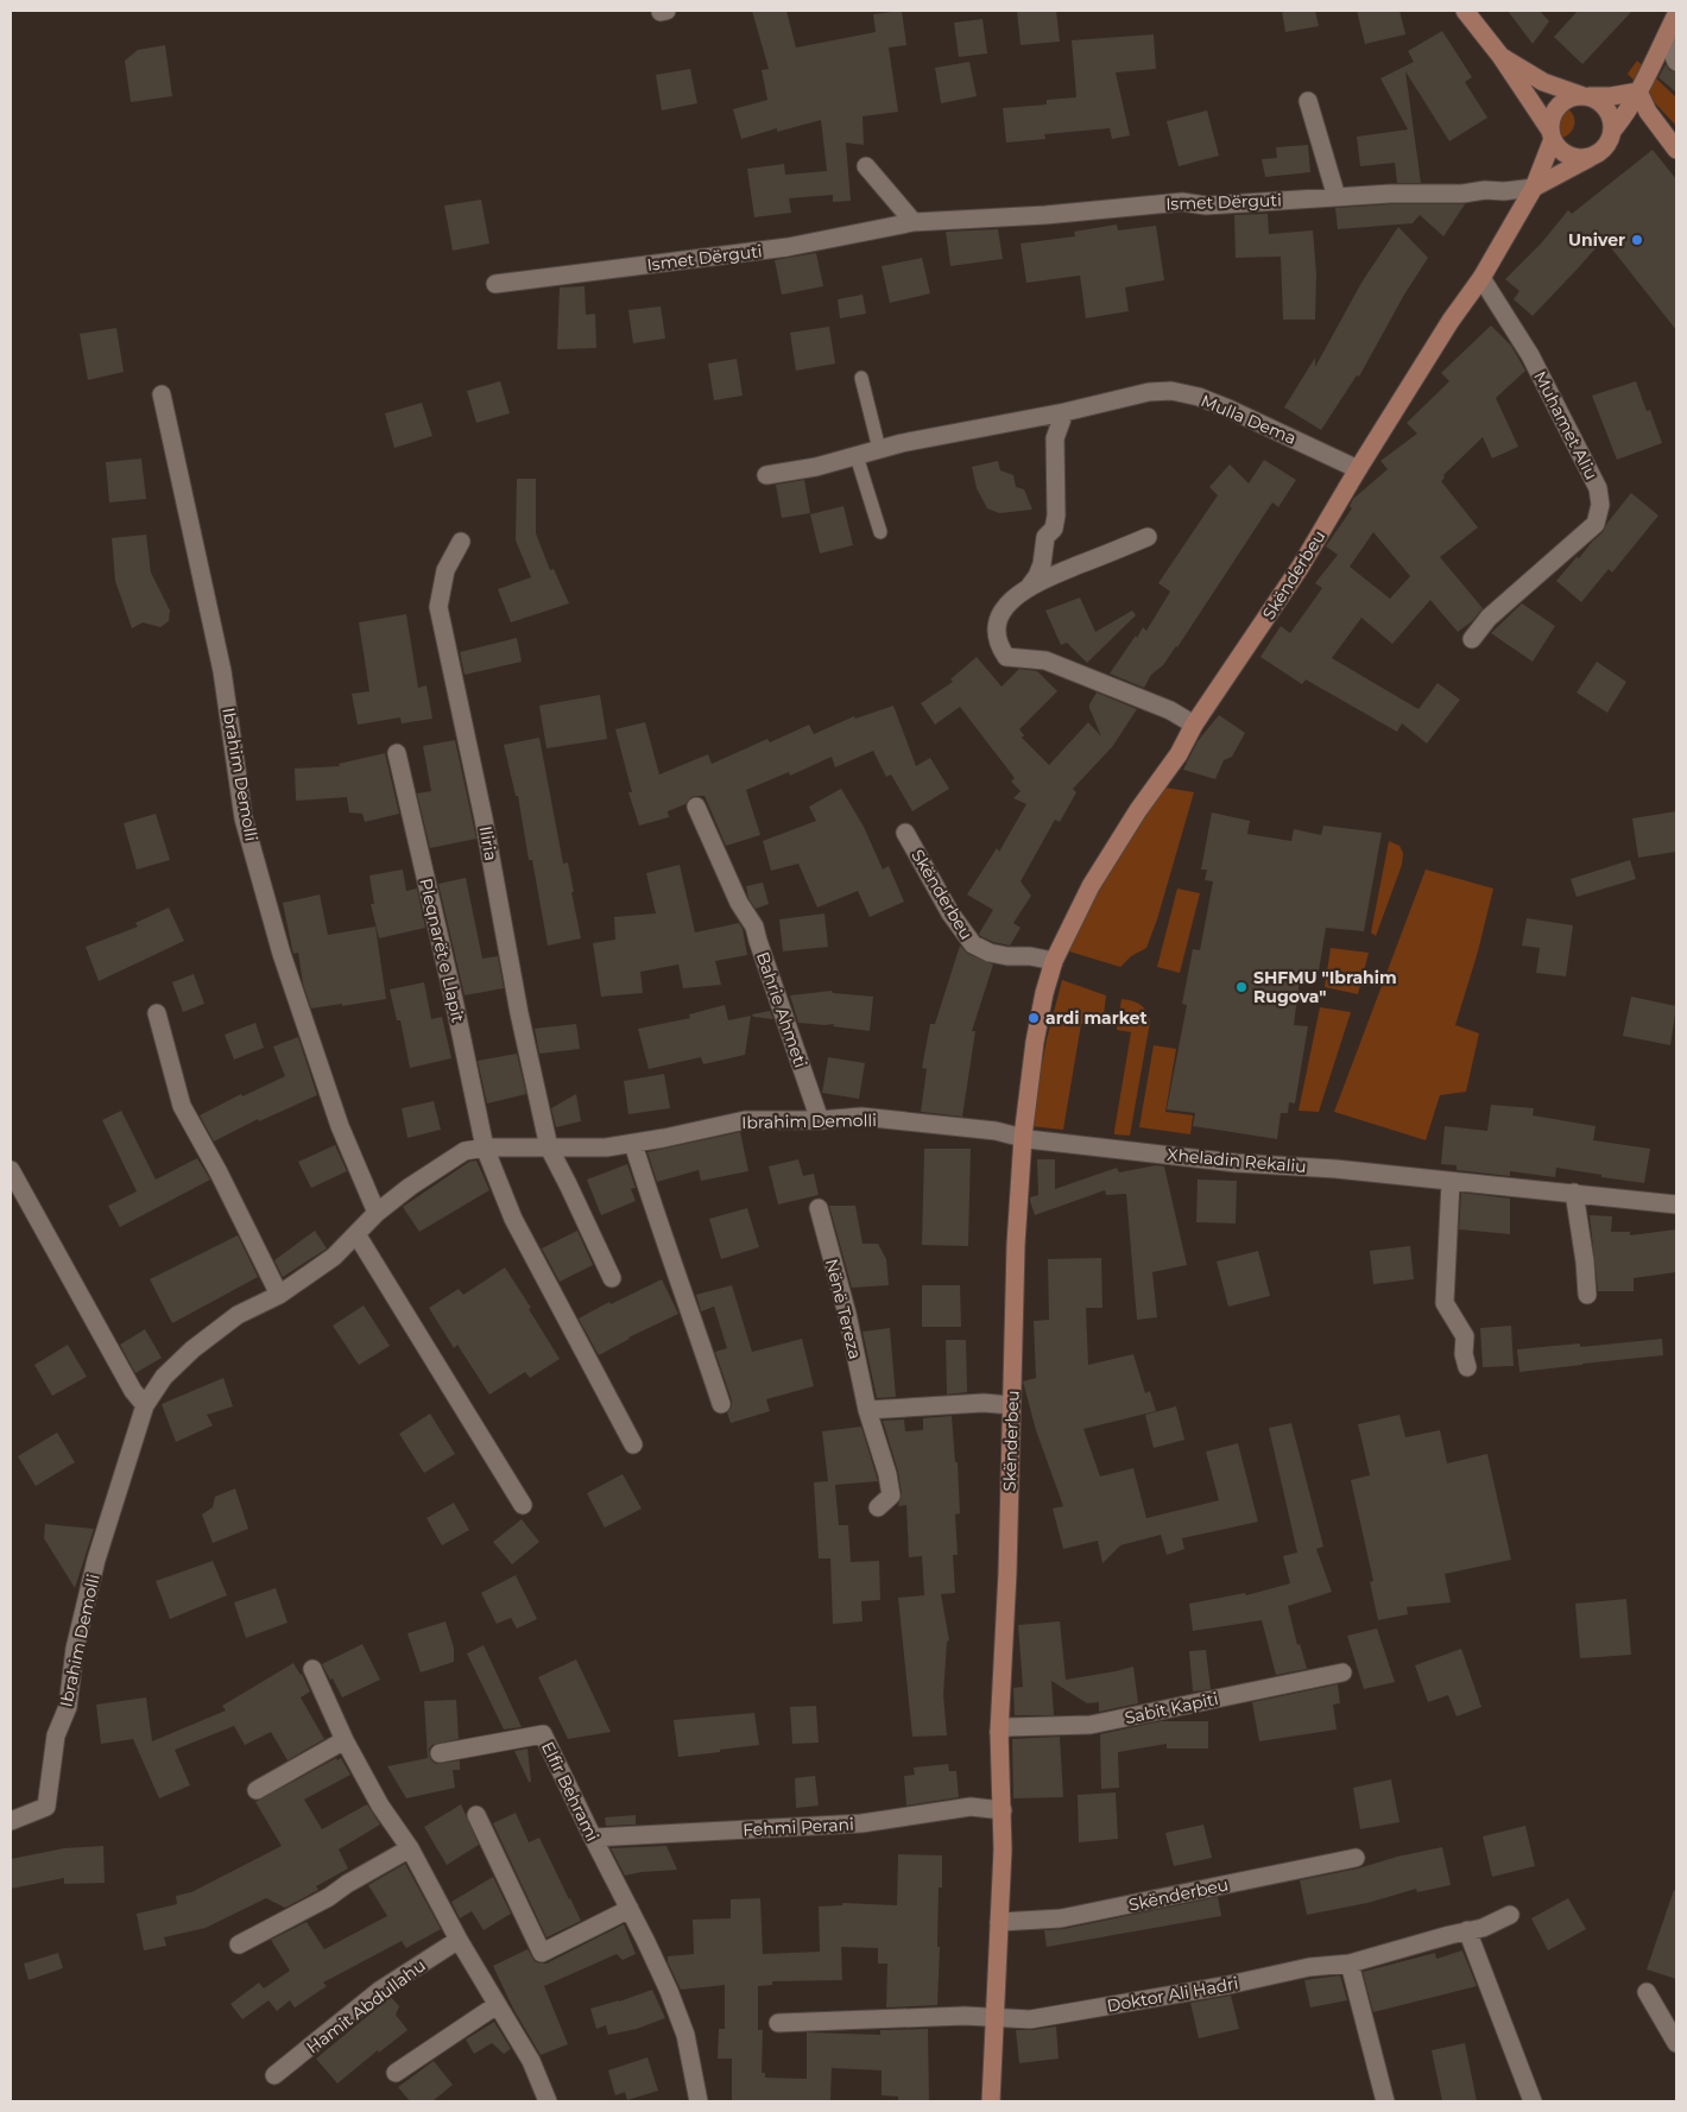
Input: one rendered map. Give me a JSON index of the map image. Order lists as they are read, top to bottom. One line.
{"streets":{"main road":["Skënderbeu"],"street":["Ismet Dërguti","Mulla Dema","Muhamet Aliu","Ibrahim Demolli","Iliria","Pleqnarët e Llapit","Bahrie Ahmeti","Xheladin Rekaliu","Nënë Tereza","Sabit Kapiti","Elfir Behrami","Fehmi Perani","Doktor Ali Hadri","Hamit Abdullahu"]},"crossings":[["Ismet Dërguti","Skënderbeu"],["Mulla Dema","Skënderbeu"],["Muhamet Aliu","Skënderbeu"],["Skënderbeu","Ibrahim Demolli"],["Skënderbeu","Xheladin Rekaliu"],["Skënderbeu","Sabit Kapiti"],["Skënderbeu","Fehmi Perani"],["Skënderbeu","Doktor Ali Hadri"],["Ibrahim Demolli","Iliria"],["Ibrahim Demolli","Pleqnarët e Llapit"],["Ibrahim Demolli","Bahrie Ahmeti"],["Ibrahim Demolli","Xheladin Rekaliu"],["Elfir Behrami","Fehmi Perani"]],"places":["Univer","SHFMU \"Ibrahim Rugova\"","ardi market"]}
